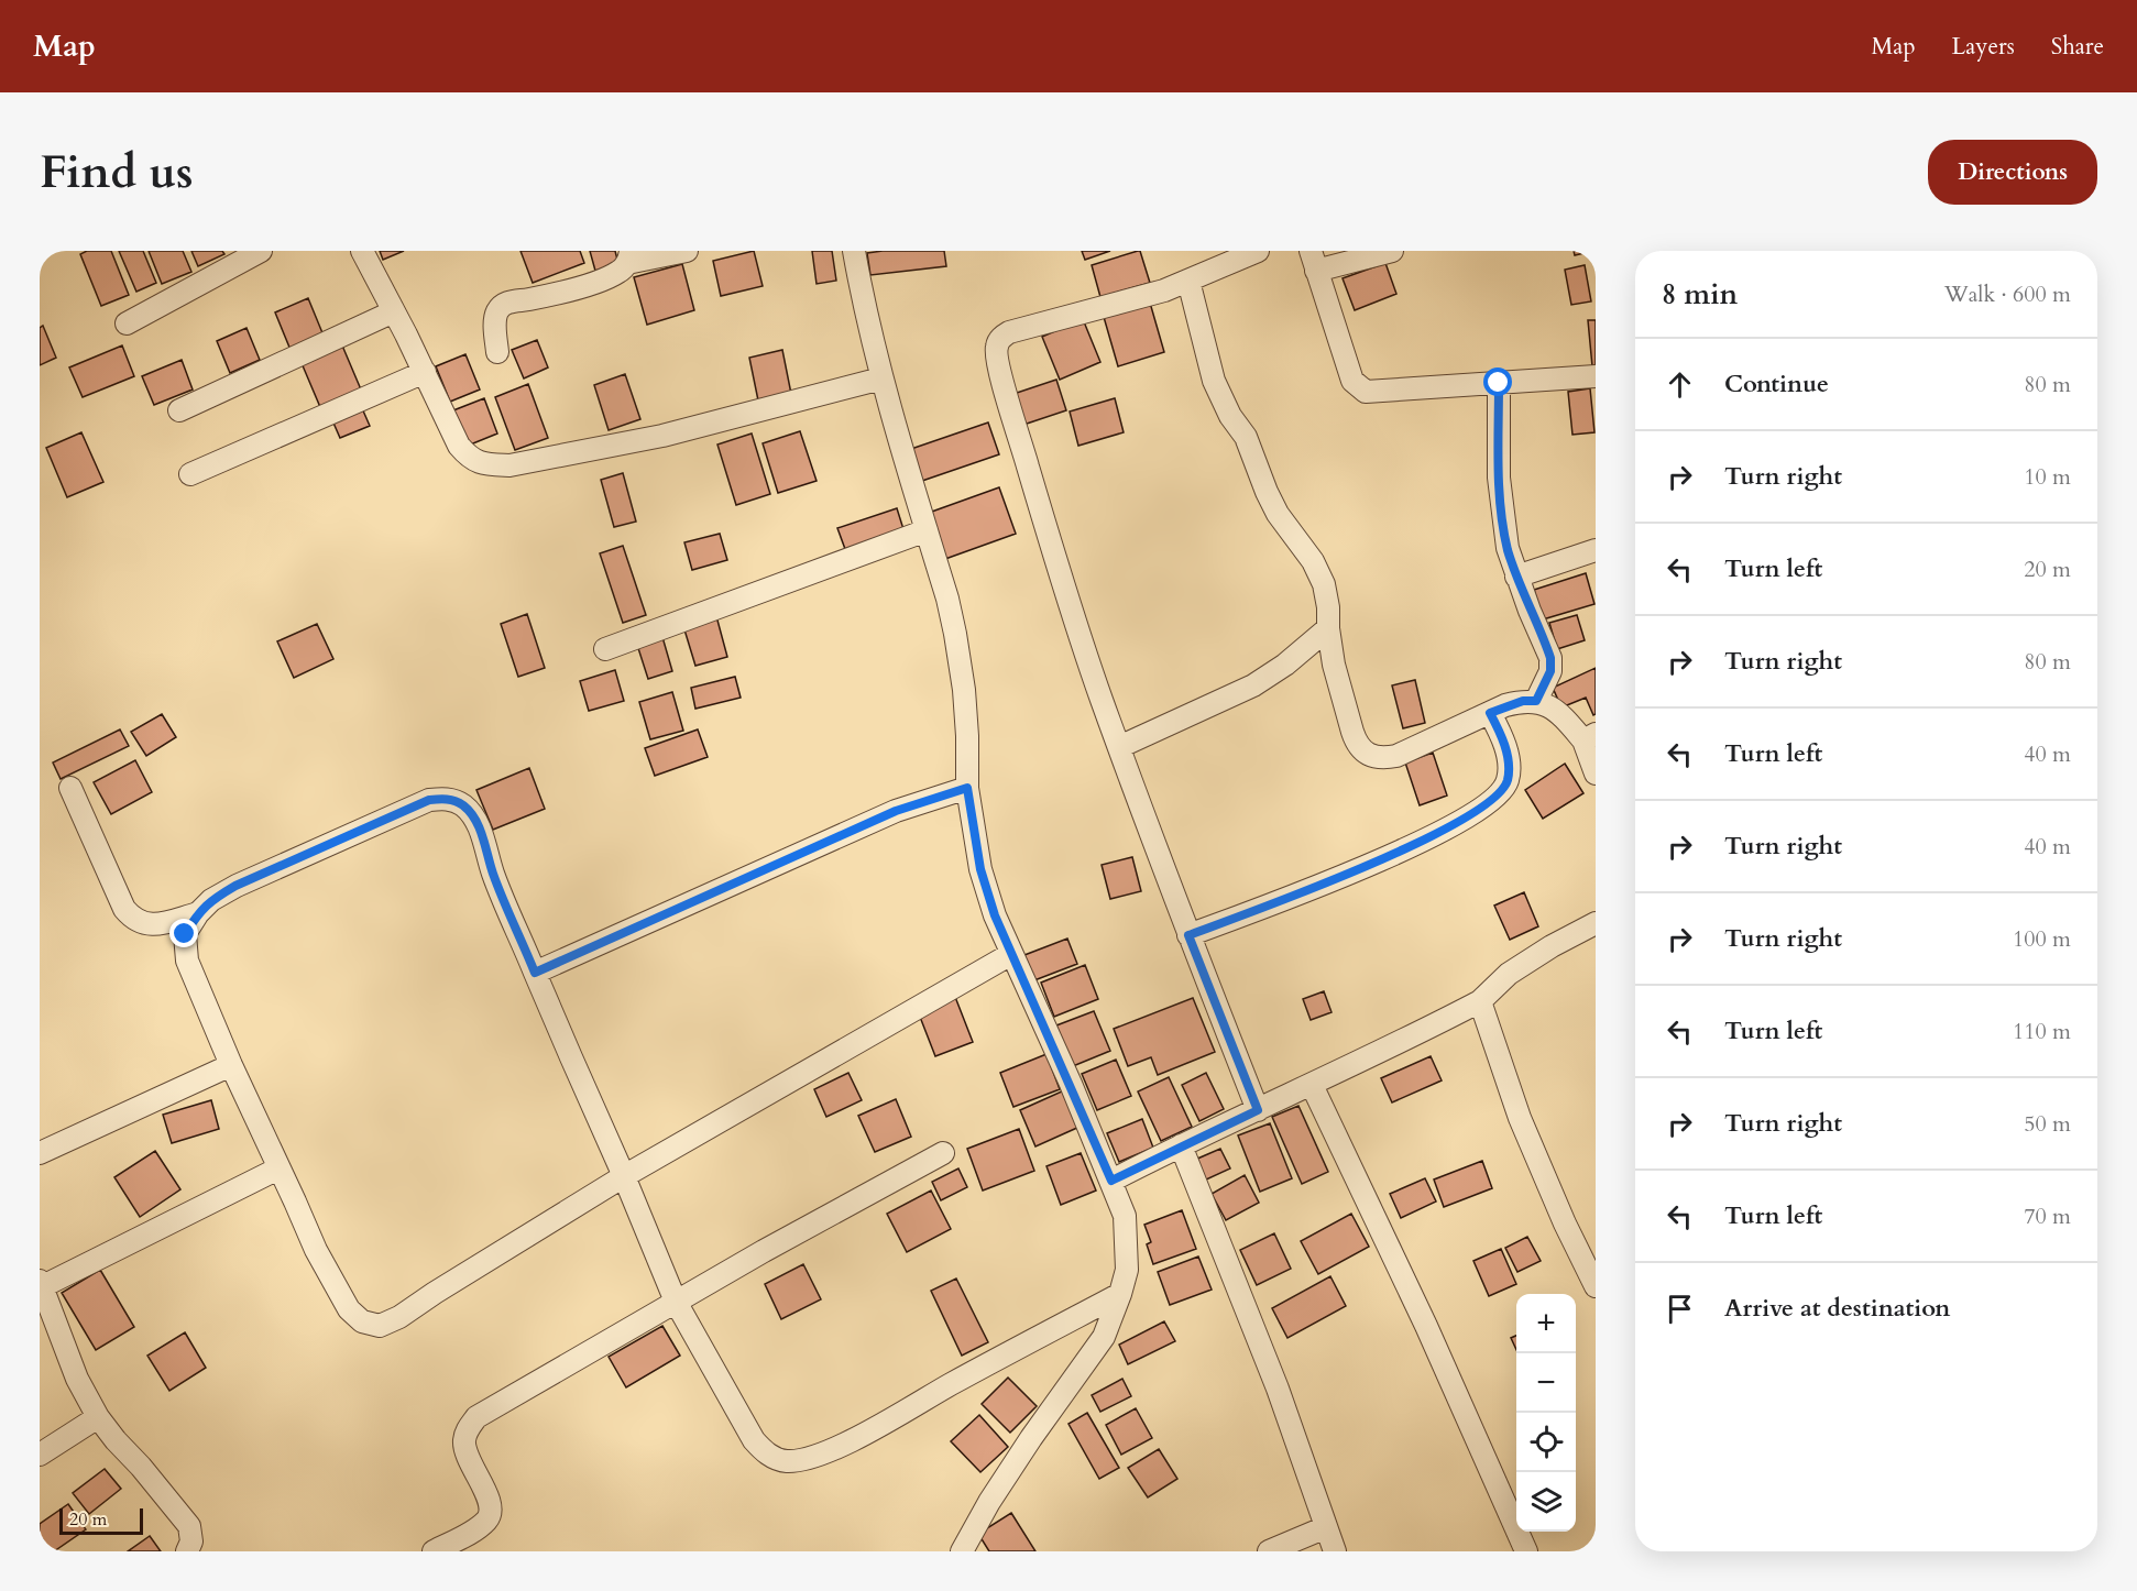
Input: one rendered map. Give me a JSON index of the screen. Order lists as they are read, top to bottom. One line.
{"scale_bar":"20 m","page":{"header":"Map","nav":["Map","Layers","Share"],"buttons":"Directions","title":"Find us","heading":["8 min","Walk · 600 m"],"list":[["Continue","80 m"],["Turn right","10 m"],["Turn left","20 m"],["Turn right","80 m"],["Turn left","40 m"],["Turn right","40 m"],["Turn right","100 m"],["Turn left","110 m"],["Turn right","50 m"],["Turn left","70 m"],"Arrive at destination"],"map_buttons":["+","−"],"scale":"20 m"}}
